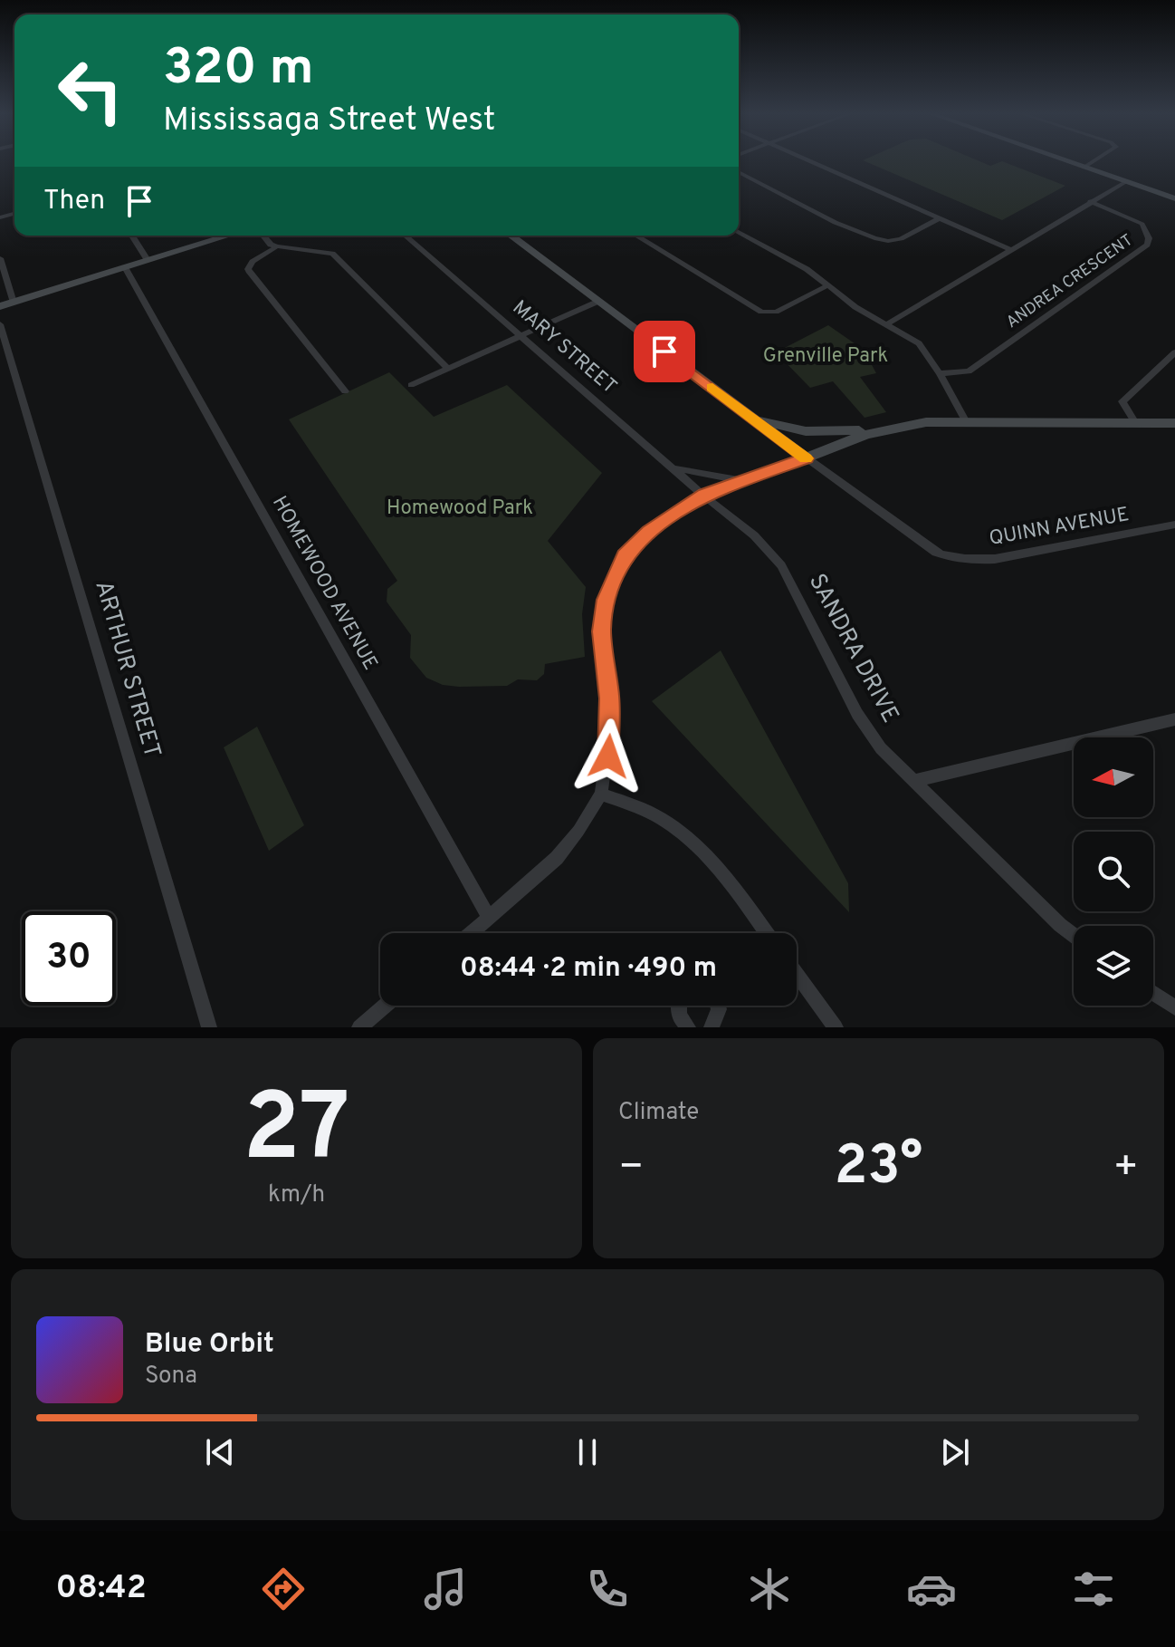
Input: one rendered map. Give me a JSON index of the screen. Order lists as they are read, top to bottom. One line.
{"streets":{"street":["ANDREA CRESCENT","MARY STREET","QUINN AVENUE","HOMEWOOD AVENUE","SANDRA DRIVE","ARTHUR STREET"]},"crossings":[["MARY STREET","SANDRA DRIVE"]],"parks":["Grenville Park","Homewood Park"],"north":"left","page":{"turn":["320 m","Mississaga Street West"],"then":"Then","limit":"30","trip":"08:44 · 2 min · 490 m","tile":[["27","km/h"],"Climate"],"heat":["−","23°","+"],"song":["Blue Orbit","Sona"],"tabs":"08:42"}}
